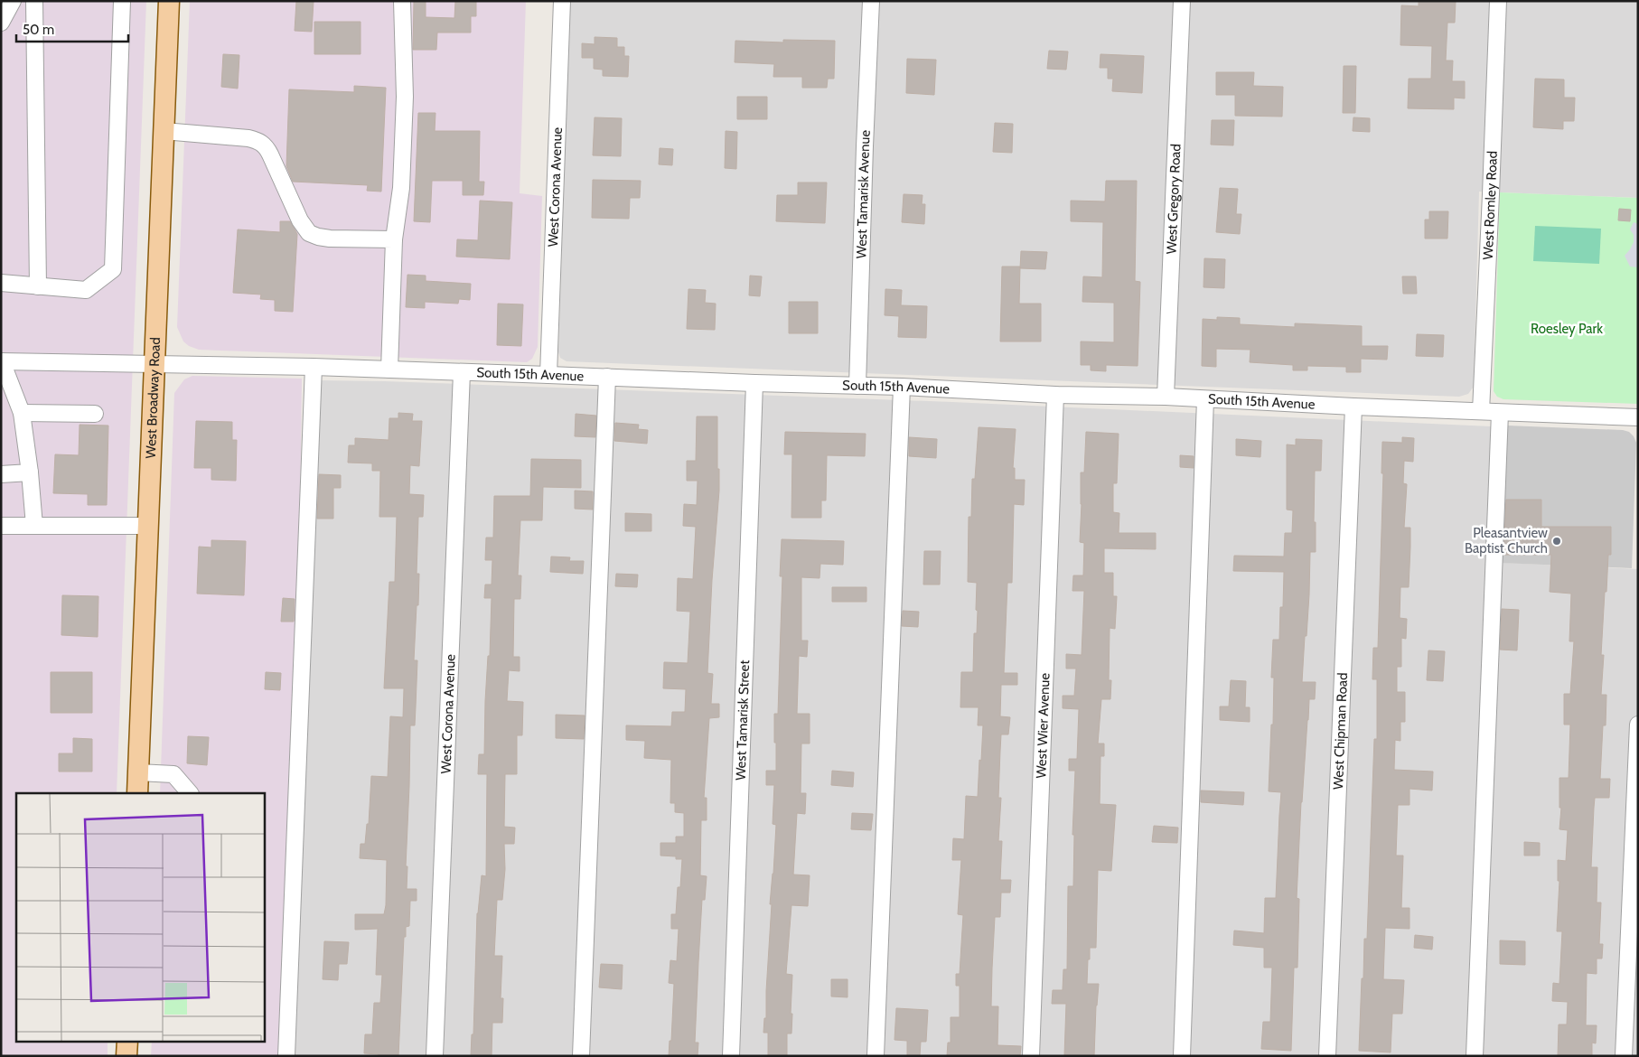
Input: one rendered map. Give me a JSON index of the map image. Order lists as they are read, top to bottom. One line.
{"streets":{"main road":["West Broadway Road"],"street":["West Corona Avenue","West Tamarisk Avenue","West Gregory Road","West Romley Road","South 15th Avenue","West Tamarisk Street","West Wier Avenue","West Chipman Road"]},"crossings":[["West Corona Avenue","South 15th Avenue"],["West Tamarisk Avenue","South 15th Avenue"],["West Gregory Road","South 15th Avenue"],["West Romley Road","South 15th Avenue"],["South 15th Avenue","West Broadway Road"],["South 15th Avenue","West Tamarisk Street"],["South 15th Avenue","West Wier Avenue"],["South 15th Avenue","West Chipman Road"]],"parks":["Roesley Park"],"places":["Pleasantview Baptist Church"],"scale_bar":"50 m"}
